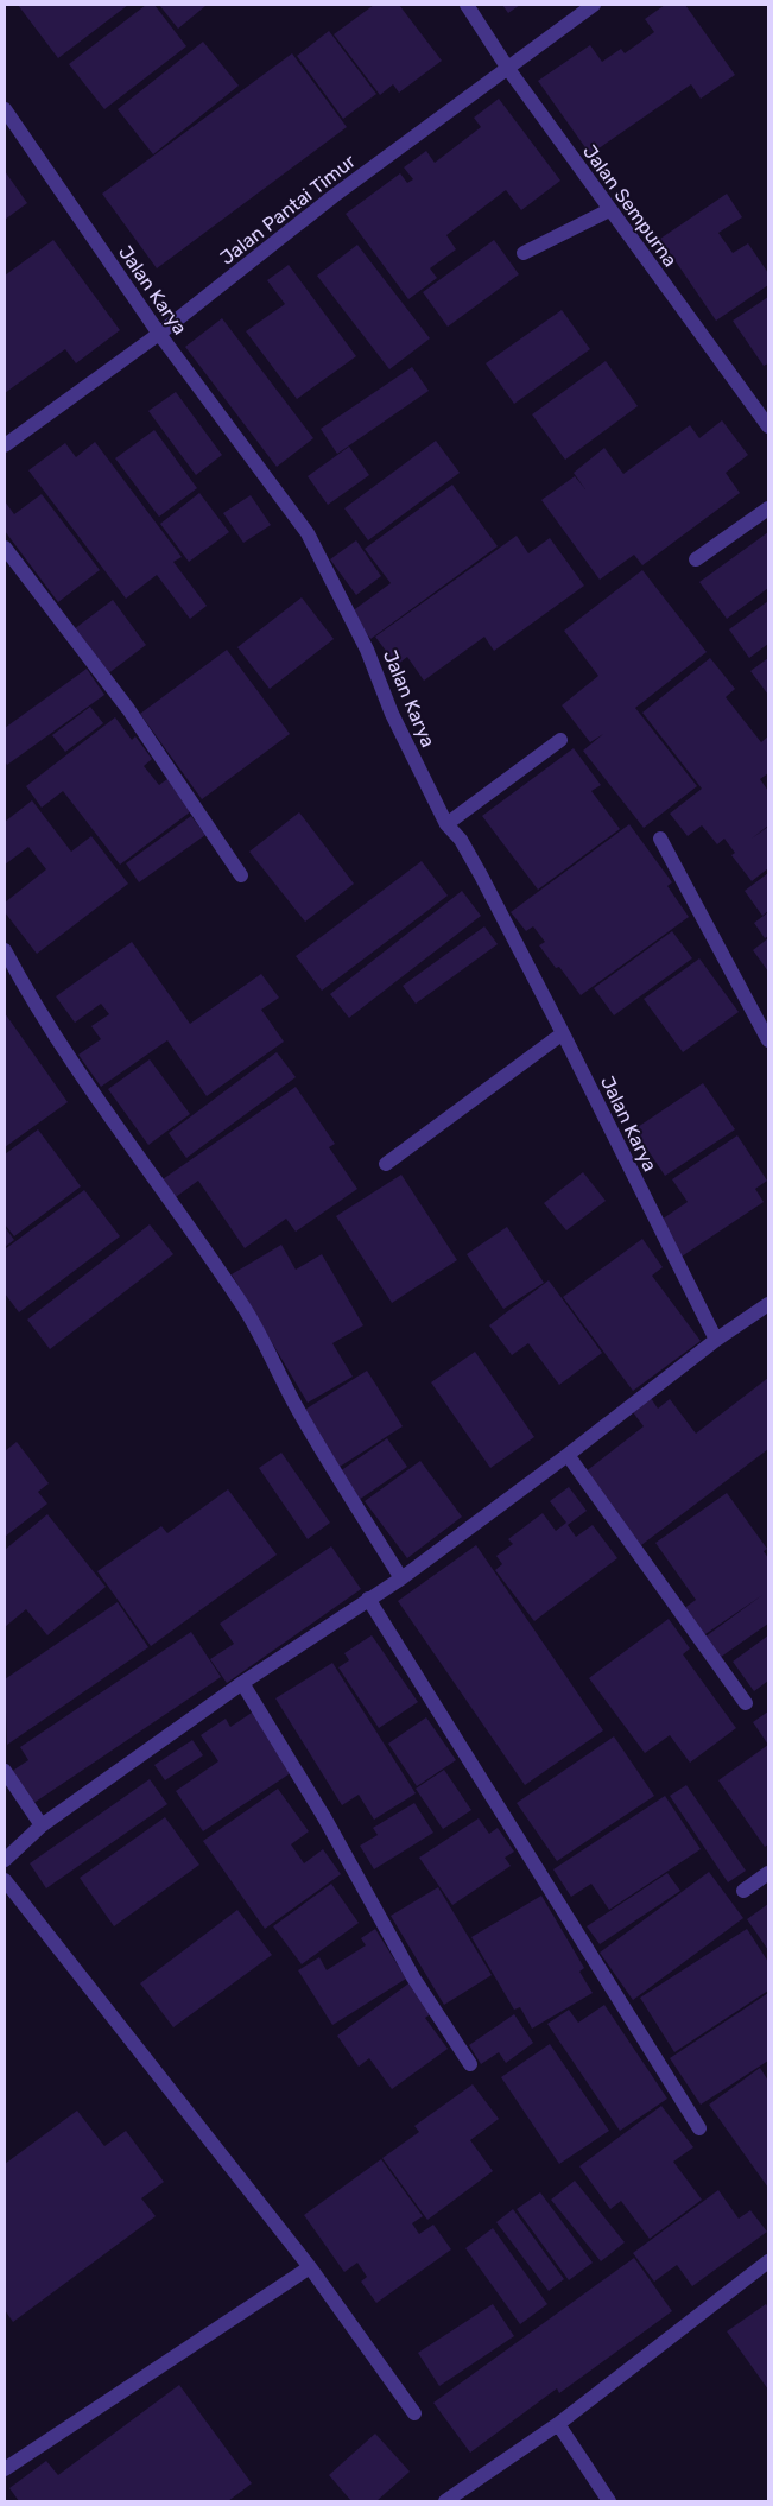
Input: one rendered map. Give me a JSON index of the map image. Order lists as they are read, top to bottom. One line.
{"streets":{"street":["Jalan Sempurna","Jalan Pantai Timur","Jalan Karya"]},"crossings":[["Jalan Sempurna","Jalan Pantai Timur"],["Jalan Pantai Timur","Jalan Karya"]]}
